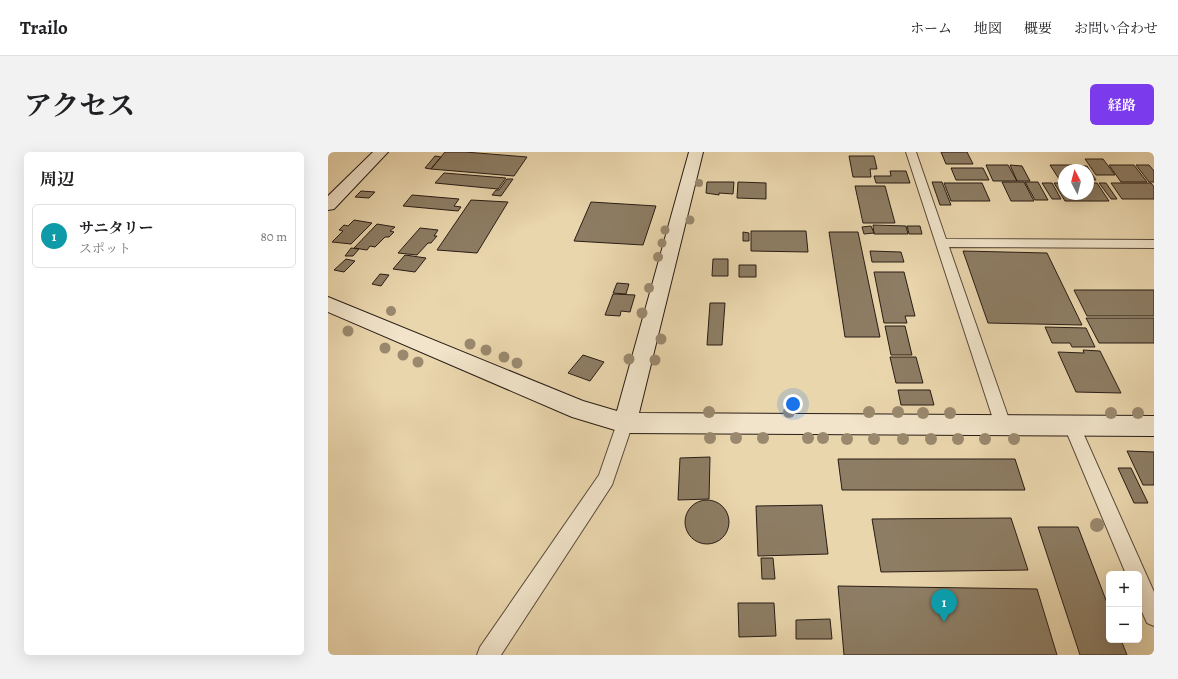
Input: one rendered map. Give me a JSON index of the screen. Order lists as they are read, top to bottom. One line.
{"north":"top","page":{"header":"Trailo","nav":["ホーム","地図","概要","お問い合わせ"],"title":"アクセス","buttons":"経路","heading":"周辺","list":[{"mark":"1","name":"サニタリー","note":"スポット","value":"80 m"}],"map_buttons":["+","−"],"pins":"1"}}
